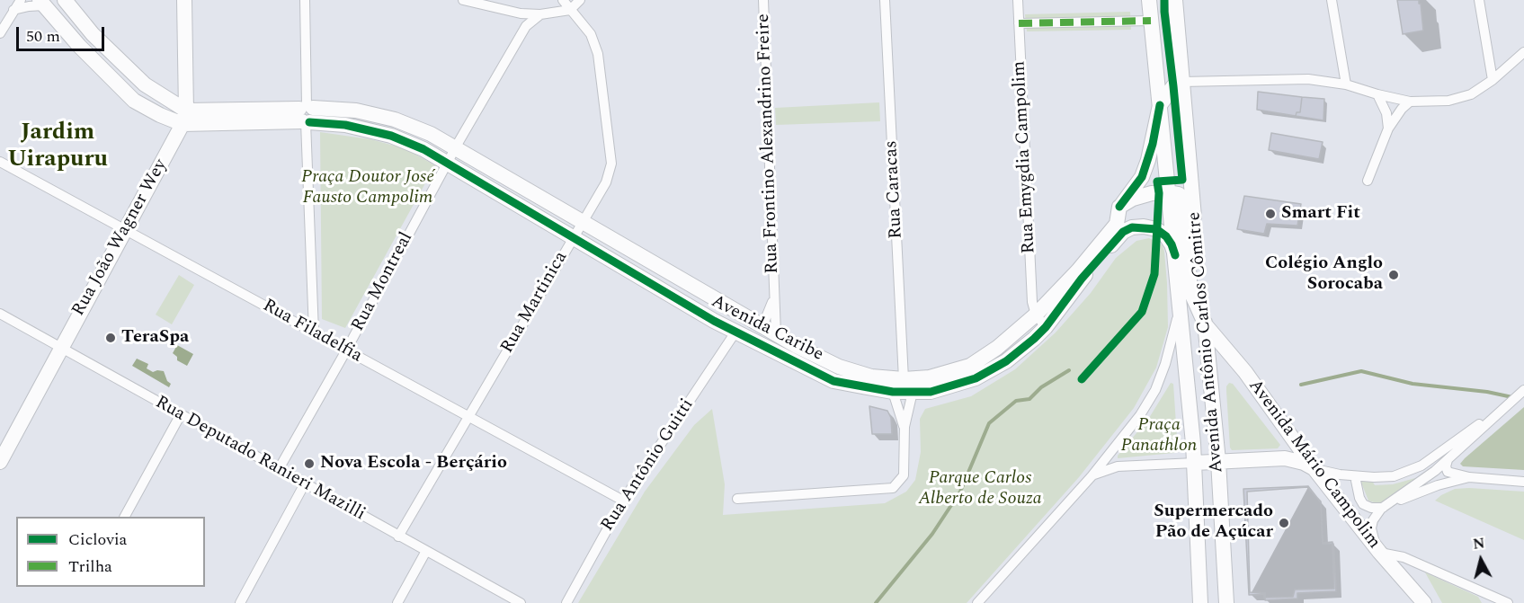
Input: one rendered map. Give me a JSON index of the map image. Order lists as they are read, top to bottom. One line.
{"streets":{"street":["Rua Frontino Alexandrino Freire","Rua Emygdia Campolim","Rua Caracas","Rua João Wagner Wey","Rua Montreal","Rua Martinica","Avenida Caribe","Rua Filadelfia","Avenida Antônio Carlos Cômitre","Rua Deputado Ranieri Mazilli","Avenida Mário Campolim","Rua Antônio Guitti"]},"crossings":[["Rua Frontino Alexandrino Freire","Avenida Caribe"],["Rua Emygdia Campolim","Avenida Caribe"],["Rua Caracas","Avenida Caribe"],["Rua João Wagner Wey","Avenida Caribe"],["Rua João Wagner Wey","Rua Filadelfia"],["Rua João Wagner Wey","Rua Deputado Ranieri Mazilli"],["Rua Montreal","Avenida Caribe"],["Rua Montreal","Rua Filadelfia"],["Rua Montreal","Rua Deputado Ranieri Mazilli"],["Rua Martinica","Avenida Caribe"],["Rua Martinica","Rua Filadelfia"],["Rua Martinica","Rua Deputado Ranieri Mazilli"],["Avenida Caribe","Avenida Antônio Carlos Cômitre"],["Avenida Caribe","Rua Antônio Guitti"],["Rua Filadelfia","Rua Antônio Guitti"],["Avenida Antônio Carlos Cômitre","Avenida Mário Campolim"]],"districts":["Jardim Uirapuru"],"parks":["Praça Doutor José Fausto Campolim","Praça Panathlon","Parque Carlos Alberto de Souza"],"places":["Smart Fit","Colégio Anglo Sorocaba","TeraSpa","Nova Escola - Berçário","Supermercado Pão de Açúcar"],"legend":["Ciclovia","Trilha"],"scale_bar":"50 m","north":"top"}
